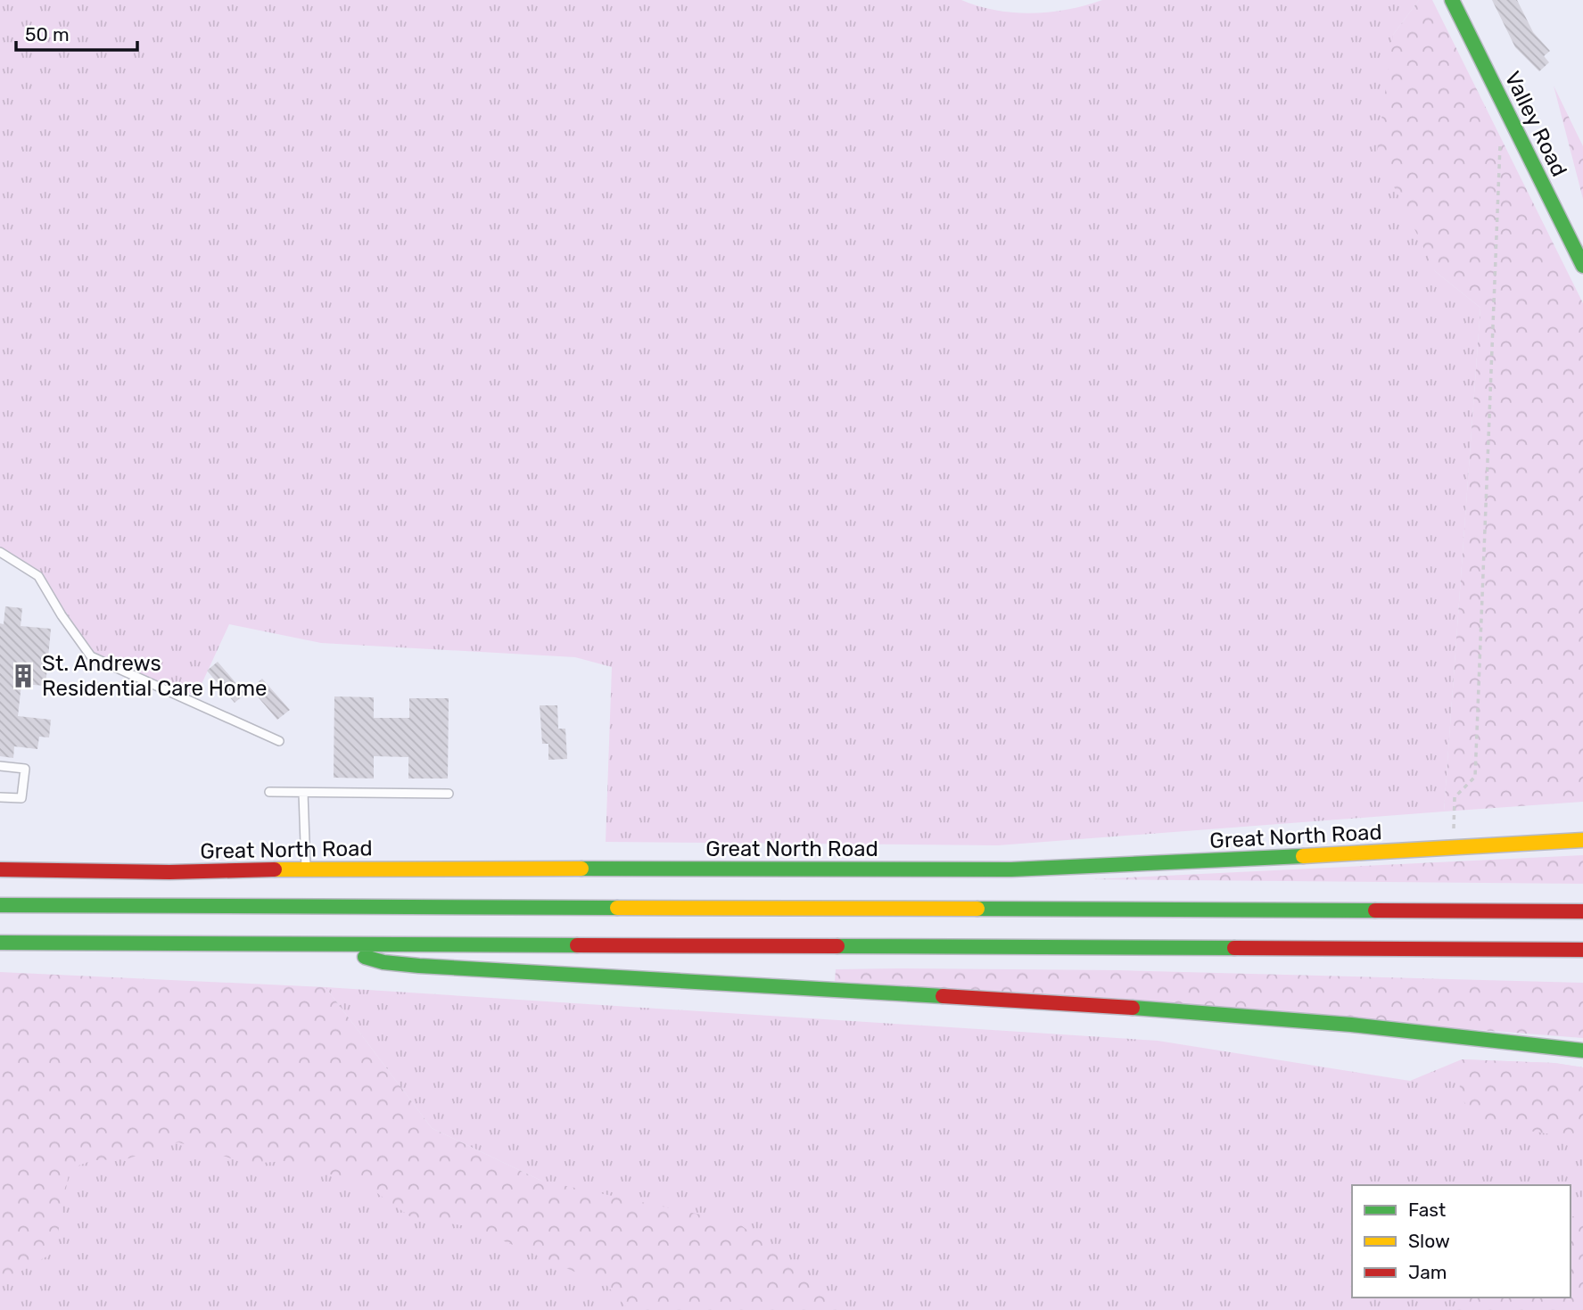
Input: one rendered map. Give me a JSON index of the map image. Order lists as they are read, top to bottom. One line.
{"streets":{"main road":["Valley Road","Great North Road"]},"places":{"building":["St. Andrews Residential Care Home"]},"legend":["Fast","Slow","Jam"],"scale_bar":"50 m"}
